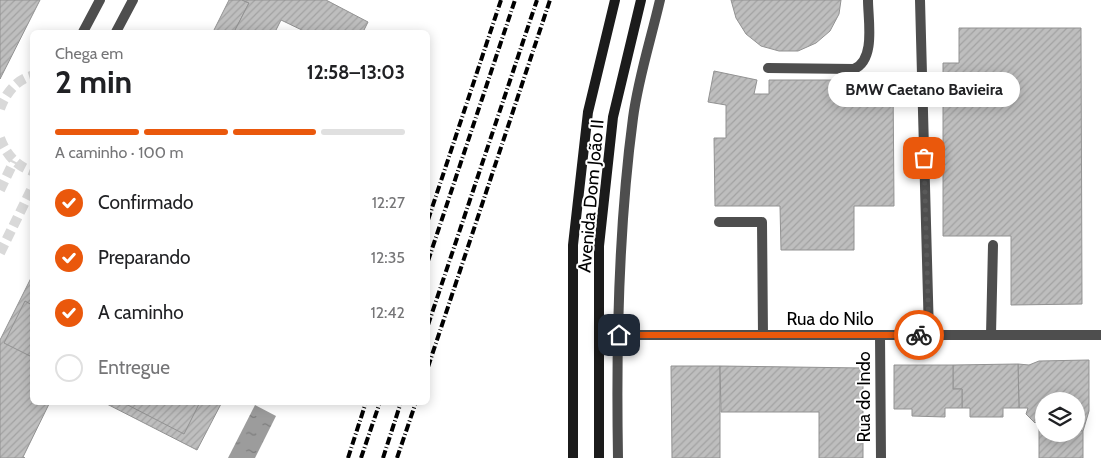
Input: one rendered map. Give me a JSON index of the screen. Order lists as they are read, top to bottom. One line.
{"streets":{"main road":["Avenida Dom João II"],"street":["Rua do Nilo","Rua do Indo"]},"crossings":[["Rua do Nilo","Rua do Indo"]],"places":["BMW Caetano Bavieira"],"page":{"heading":["2 min","Chega em","12:58–13:03"],"bubble":"BMW Caetano Bavieira","bar":"A caminho · 100 m","list":[["Confirmado","12:27"],["Preparando","12:35"],["A caminho","12:42"],"Entregue"]}}
